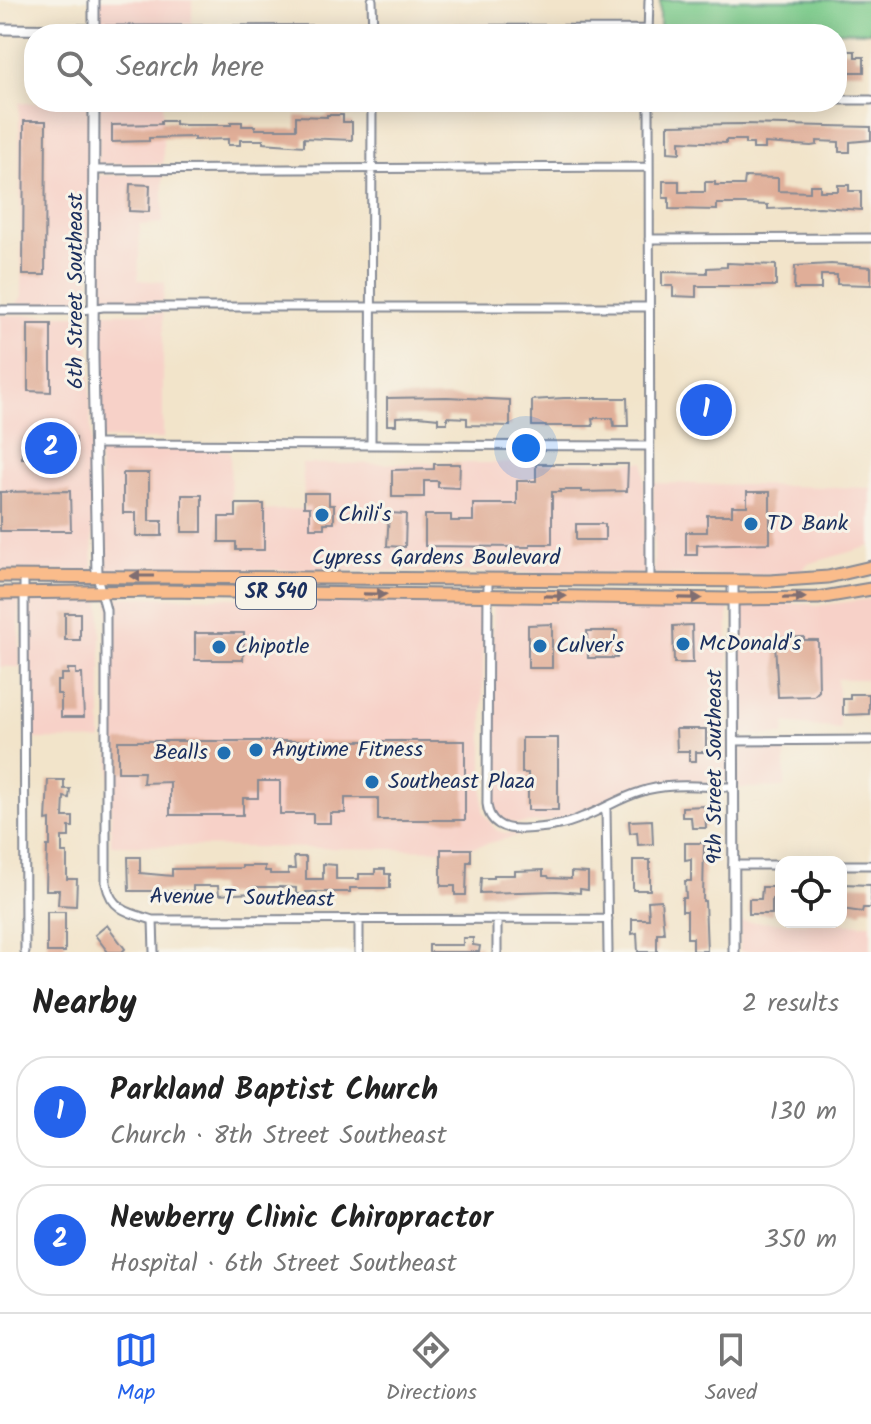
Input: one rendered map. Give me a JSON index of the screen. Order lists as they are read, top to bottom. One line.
{"streets":{"main road":["Cypress Gardens Boulevard","SR 540"],"street":["6th Street Southeast","9th Street Southeast","Avenue T Southeast"]},"crossings":[["6th Street Southeast","Cypress Gardens Boulevard"],["6th Street Southeast","Avenue T Southeast"],["Cypress Gardens Boulevard","9th Street Southeast"],["Cypress Gardens Boulevard","Avenue T Southeast"]],"places":["Chili's","TD Bank","McDonald's","Culver's","Chipotle","Anytime Fitness","Bealls","Southeast Plaza"],"page":{"search":"Search here","pins":["1","2"],"heading":["Nearby","2 results"],"list":[{"mark":"1","name":"Parkland Baptist Church","note":"Church · 8th Street Southeast","value":"130 m"},{"mark":"2","name":"Newberry Clinic Chiropractor","note":"Hospital · 6th Street Southeast","value":"350 m"}],"nav":["Map","Directions","Saved"]}}
